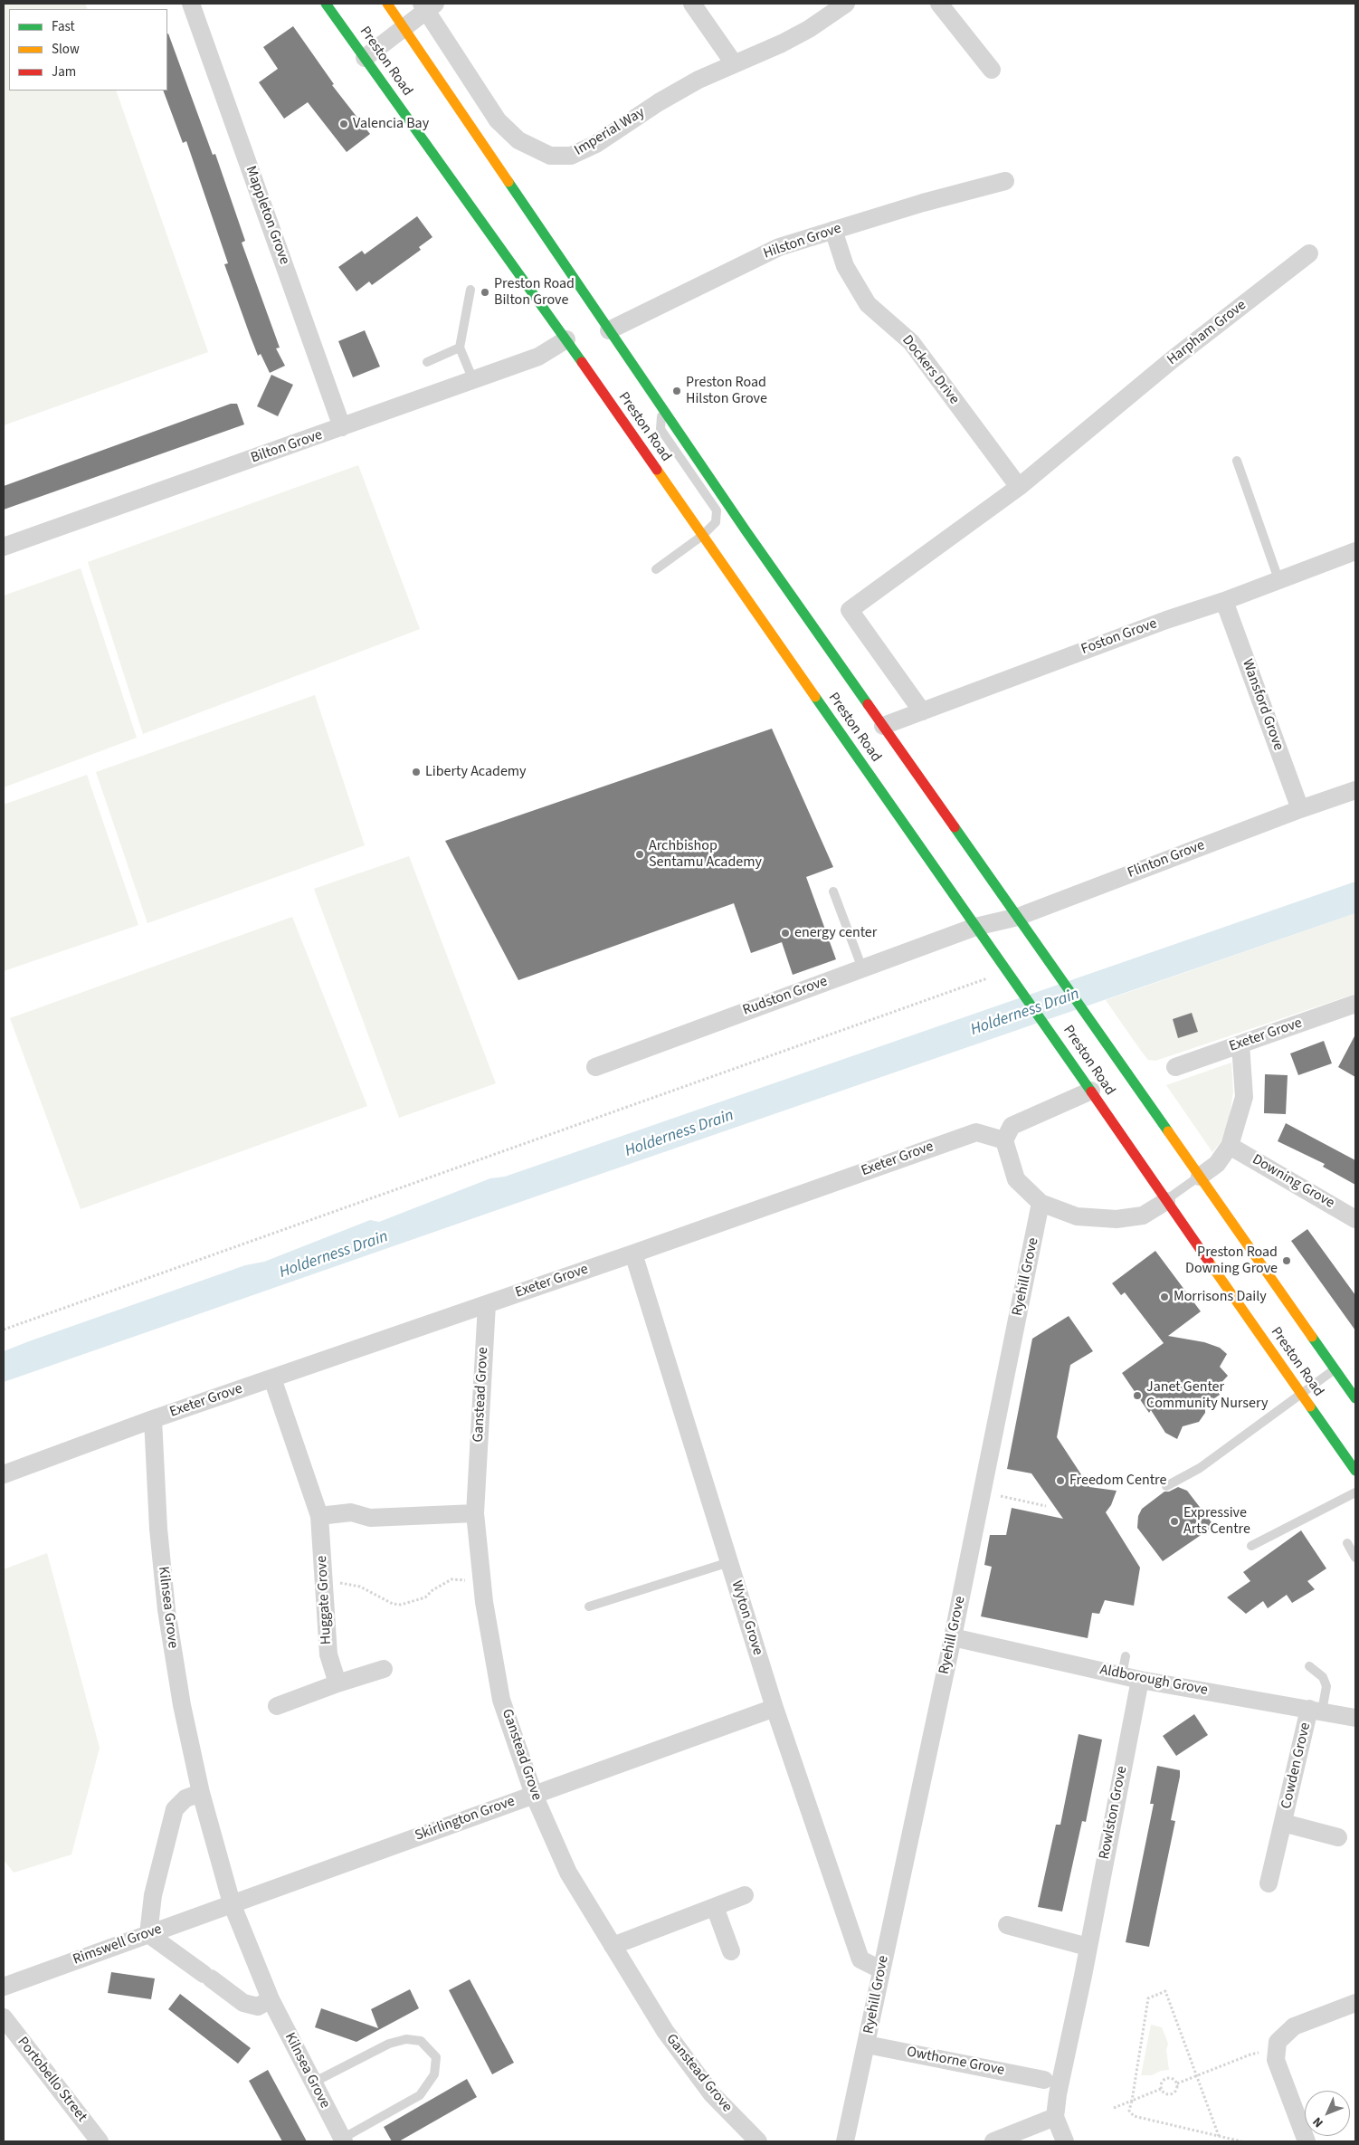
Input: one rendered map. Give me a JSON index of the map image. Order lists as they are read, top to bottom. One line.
{"streets":{"street":["Preston Road","Imperial Way","Mappleton Grove","Hilston Grove","Harpham Grove","Dockers Drive","Bilton Grove","Foston Grove","Wansford Grove","Flinton Grove","Rudston Grove","Exeter Grove","Downing Grove","Ryehill Grove","Ganstead Grove","Huggate Grove","Kilnsea Grove","Wyton Grove","Aldborough Grove","Cowden Grove","Rowlston Grove","Skirlington Grove","Rimswell Grove","Owthorne Grove","Portobello Street"]},"crossings":[["Preston Road","Hilston Grove"],["Preston Road","Bilton Grove"],["Preston Road","Foston Grove"],["Preston Road","Flinton Grove"],["Preston Road","Rudston Grove"],["Mappleton Grove","Bilton Grove"],["Hilston Grove","Dockers Drive"],["Harpham Grove","Dockers Drive"],["Harpham Grove","Foston Grove"],["Foston Grove","Wansford Grove"],["Wansford Grove","Flinton Grove"],["Flinton Grove","Rudston Grove"],["Exeter Grove","Ganstead Grove"],["Exeter Grove","Huggate Grove"],["Exeter Grove","Kilnsea Grove"],["Exeter Grove","Wyton Grove"],["Ryehill Grove","Wyton Grove"],["Ryehill Grove","Aldborough Grove"],["Ryehill Grove","Owthorne Grove"],["Ganstead Grove","Skirlington Grove"],["Kilnsea Grove","Skirlington Grove"],["Kilnsea Grove","Rimswell Grove"],["Wyton Grove","Skirlington Grove"],["Aldborough Grove","Cowden Grove"],["Aldborough Grove","Rowlston Grove"],["Skirlington Grove","Rimswell Grove"]],"water":["Holderness Drain"],"places":["Valencia Bay","Preston Road Bilton Grove","Preston Road Hilston Grove","Liberty Academy","Archbishop Sentamu Academy","energy center","Preston Road Downing Grove","Morrisons Daily","Janet Genter Community Nursery","Freedom Centre","Expressive Arts Centre"],"legend":["Fast","Slow","Jam"],"north":"bottom left"}
